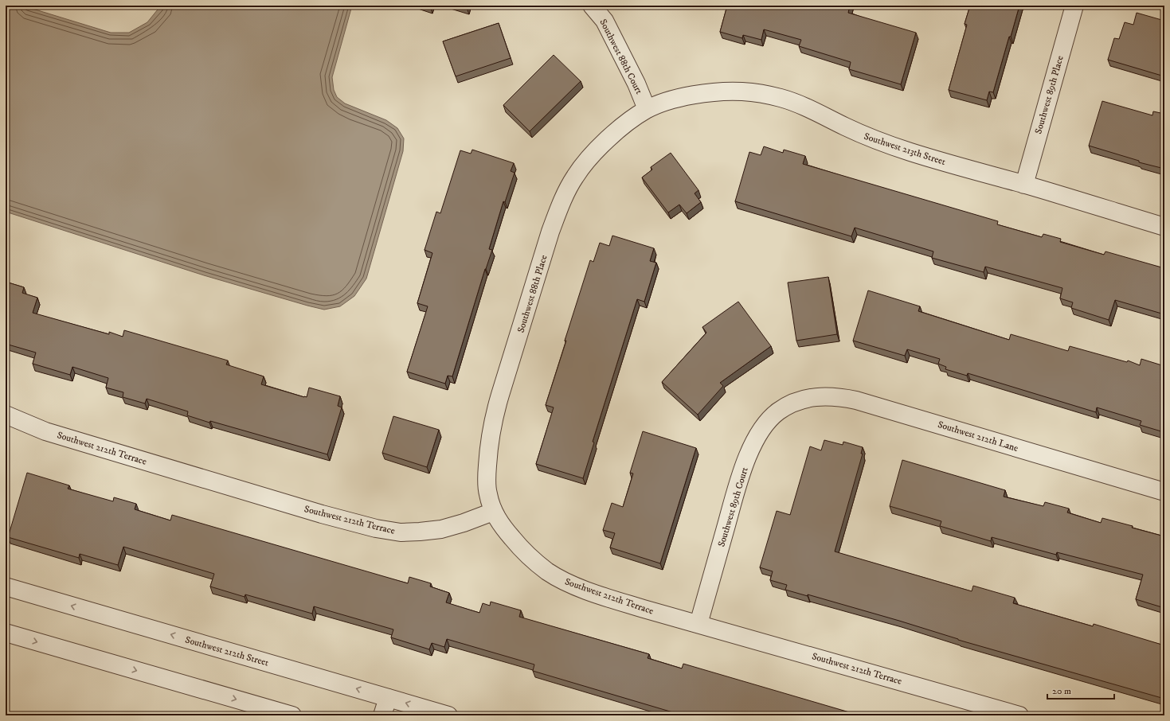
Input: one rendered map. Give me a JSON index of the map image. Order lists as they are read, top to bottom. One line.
{"streets":{"street":["Southwest 88th Court","Southwest 89th Place","Southwest 213th Street","Southwest 88th Place","Southwest 212th Lane","Southwest 212th Terrace","Southwest 89th Court","Southwest 212th Street"]},"crossings":[["Southwest 88th Court","Southwest 213th Street"],["Southwest 88th Court","Southwest 88th Place"],["Southwest 89th Place","Southwest 213th Street"],["Southwest 213th Street","Southwest 88th Place"],["Southwest 88th Place","Southwest 212th Terrace"],["Southwest 212th Lane","Southwest 89th Court"],["Southwest 212th Terrace","Southwest 89th Court"]],"scale_bar":"20 m"}
